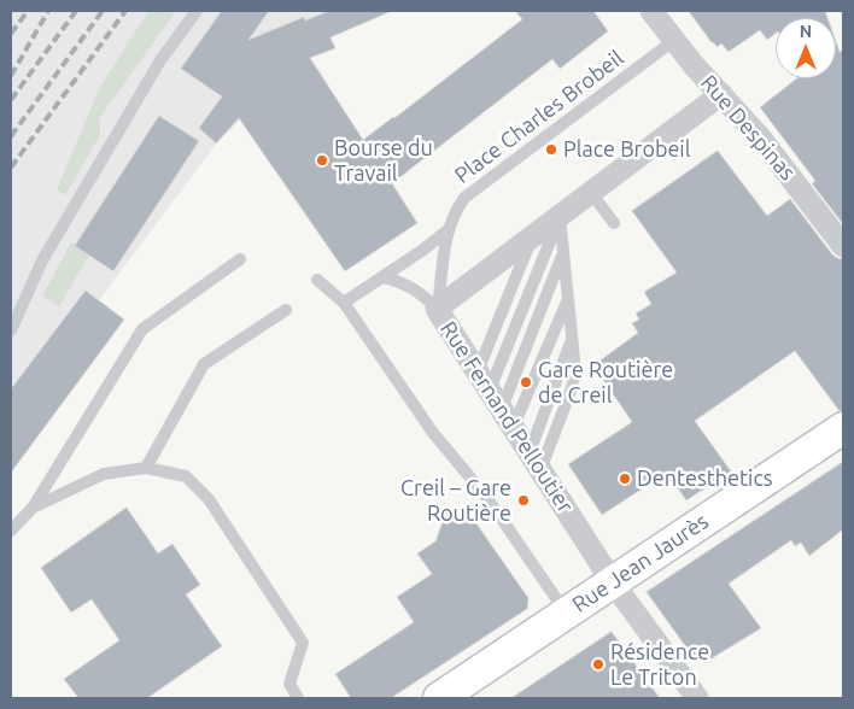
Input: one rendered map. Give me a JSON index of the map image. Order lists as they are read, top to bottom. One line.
{"streets":{"street":["Rue Despinas","Rue Fernand Pelloutier","Rue Jean Jaurès"],"lane":["Place Charles Brobeil"]},"crossings":[["Place Charles Brobeil","Rue Despinas"],["Place Charles Brobeil","Rue Fernand Pelloutier"],["Rue Despinas","Rue Fernand Pelloutier"],["Rue Fernand Pelloutier","Rue Jean Jaurès"]],"places":["Place Brobeil","Bourse du Travail","Gare Routière de Creil","Dentesthetics","Creil – Gare Routière","Résidence Le Triton"],"north":"top"}
